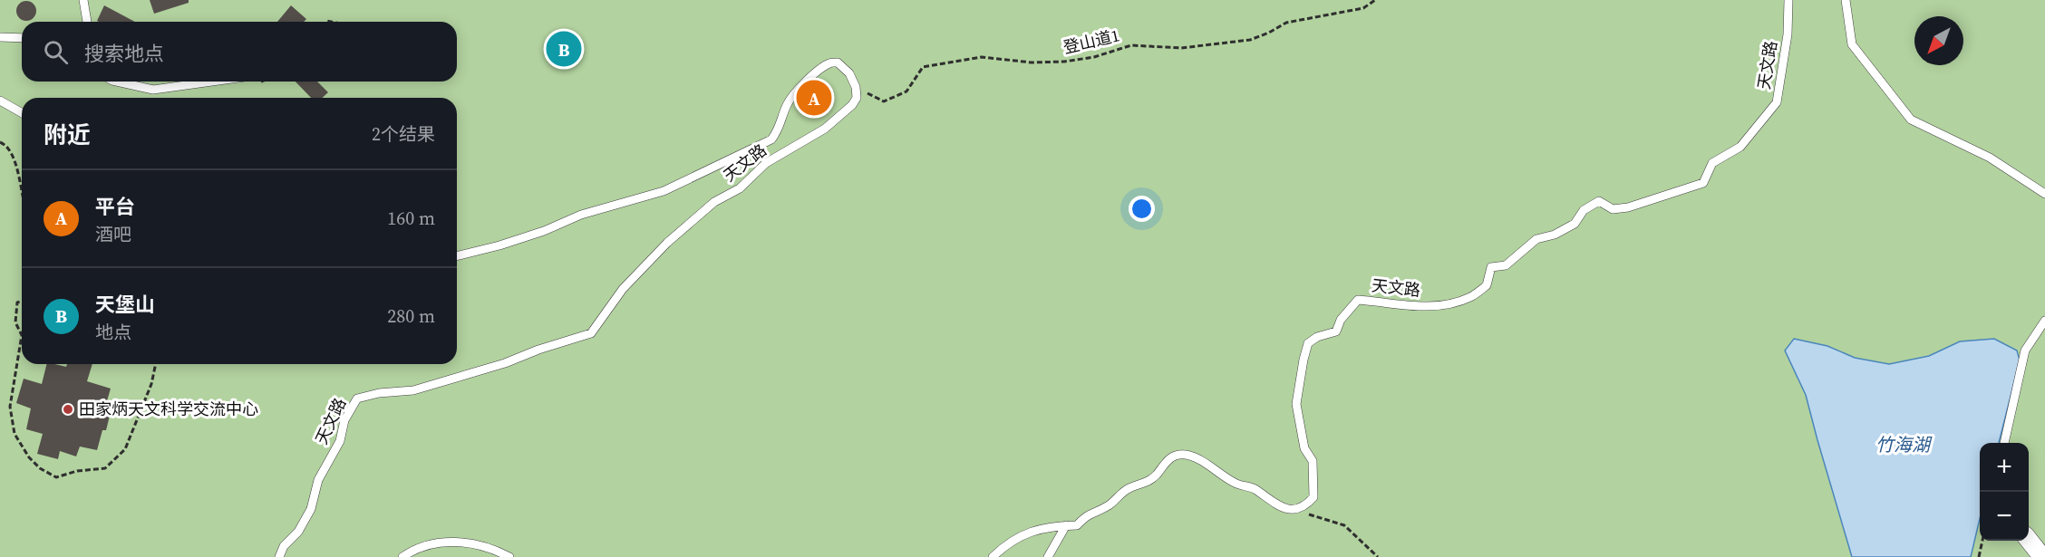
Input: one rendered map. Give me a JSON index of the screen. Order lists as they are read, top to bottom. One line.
{"streets":{"lane":["天文路"],"path":["登山道1"]},"crossings":[["登山道1","天文路"]],"water":["竹海湖"],"places":["田家炳天文科学交流中心"],"north":"bottom left","page":{"search":"搜索地点","pins":["B","A"],"heading":["附近","2个结果"],"list":[{"mark":"A","name":"平台","note":"酒吧","value":"160 m"},{"mark":"B","name":"天堡山","note":"地点","value":"280 m"}],"map_buttons":["+","−"]}}
